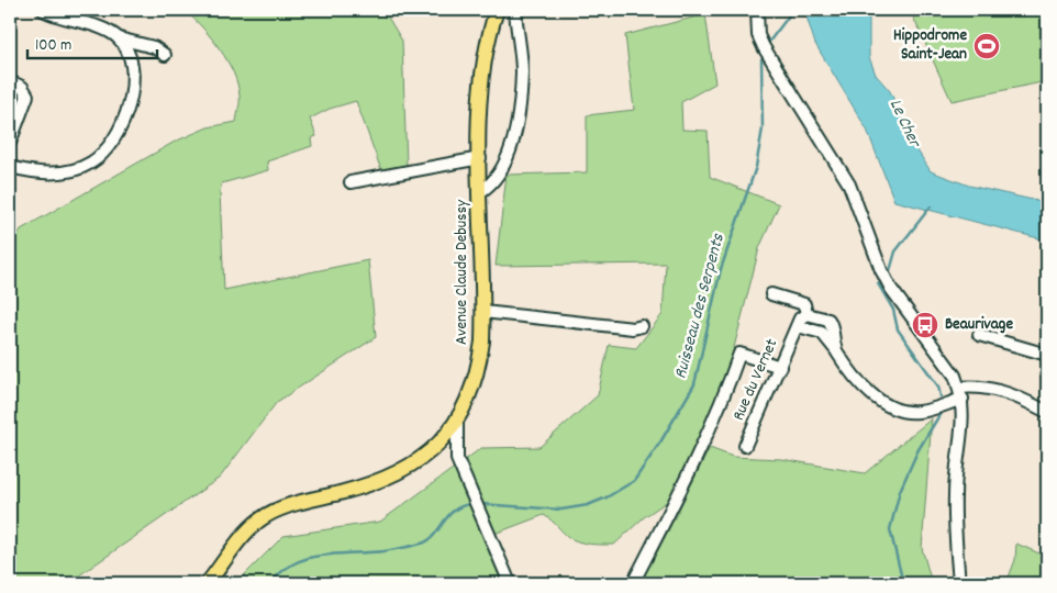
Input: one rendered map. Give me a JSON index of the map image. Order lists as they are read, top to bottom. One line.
{"streets":{"main road":["Avenue Claude Debussy"],"street":["Rue du Vernet"]},"water":["Le Cher","Ruisseau des Serpents"],"places":{"sports":["Hippodrome Saint-Jean"],"bus stop":["Beaurivage"]},"scale_bar":"100 m"}
